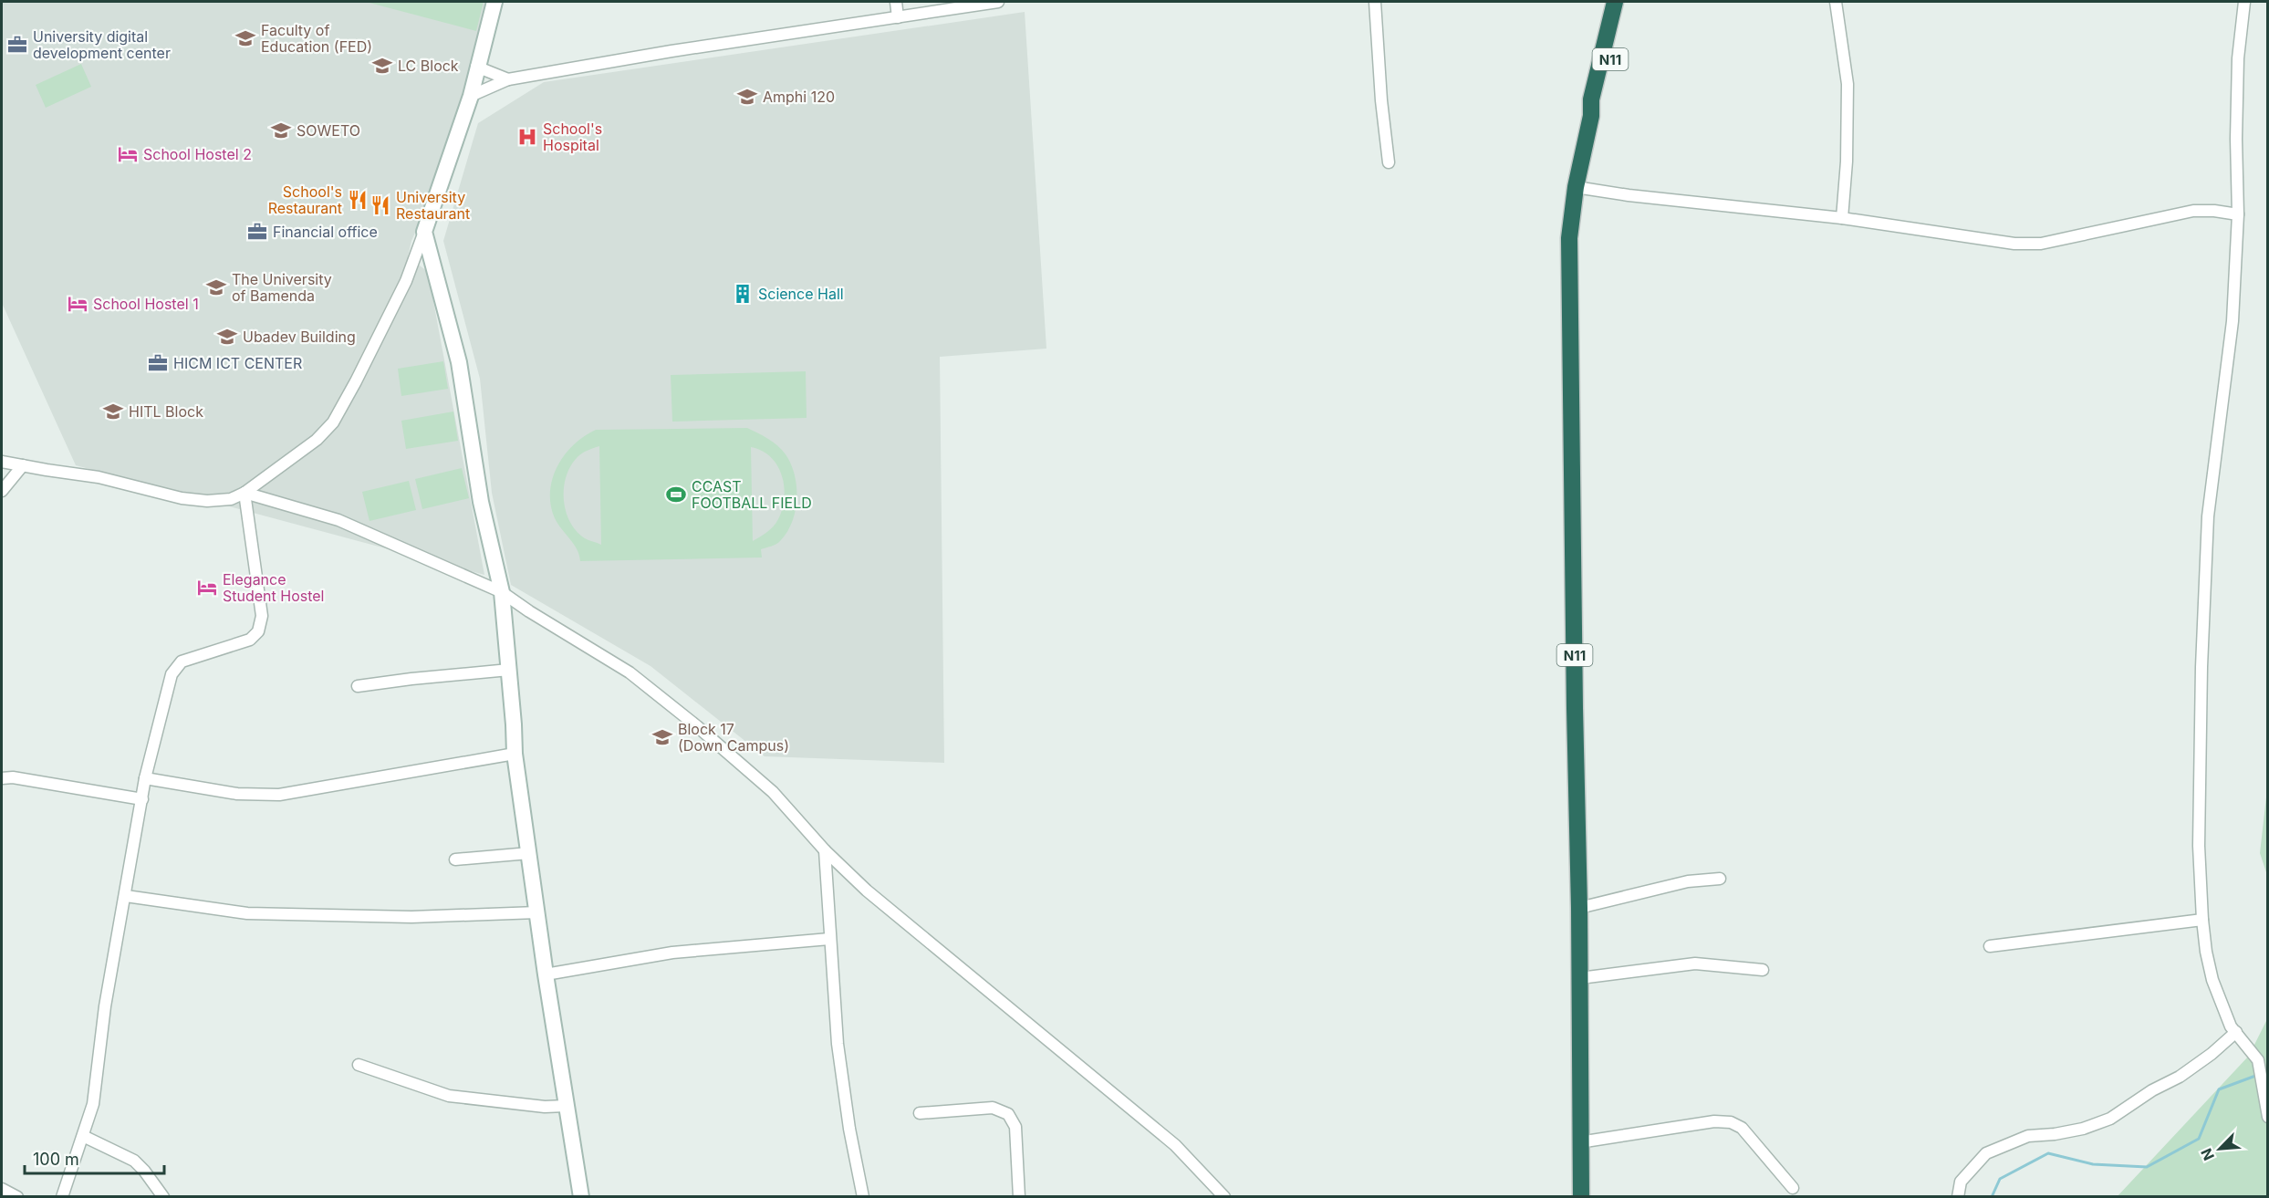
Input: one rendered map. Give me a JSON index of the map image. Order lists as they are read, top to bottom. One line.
{"streets":{"highway":["N11"]},"places":{"school or university":["Faculty of Education (FED)","LC Block","Amphi 120","SOWETO","The University of Bamenda","Ubadev Building","HITL Block","Block 17 (Down Campus)"],"office":["University digital development center","Financial office","HICM ICT CENTER"],"hospital":["School's Hospital"],"hotel":["School Hostel 2","School Hostel 1","Elegance Student Hostel"],"restaurant":["School's Restaurant","University Restaurant"],"building":["Science Hall"],"sports":["CCAST FOOTBALL FIELD"]},"scale_bar":"100 m","north":"bottom left"}
